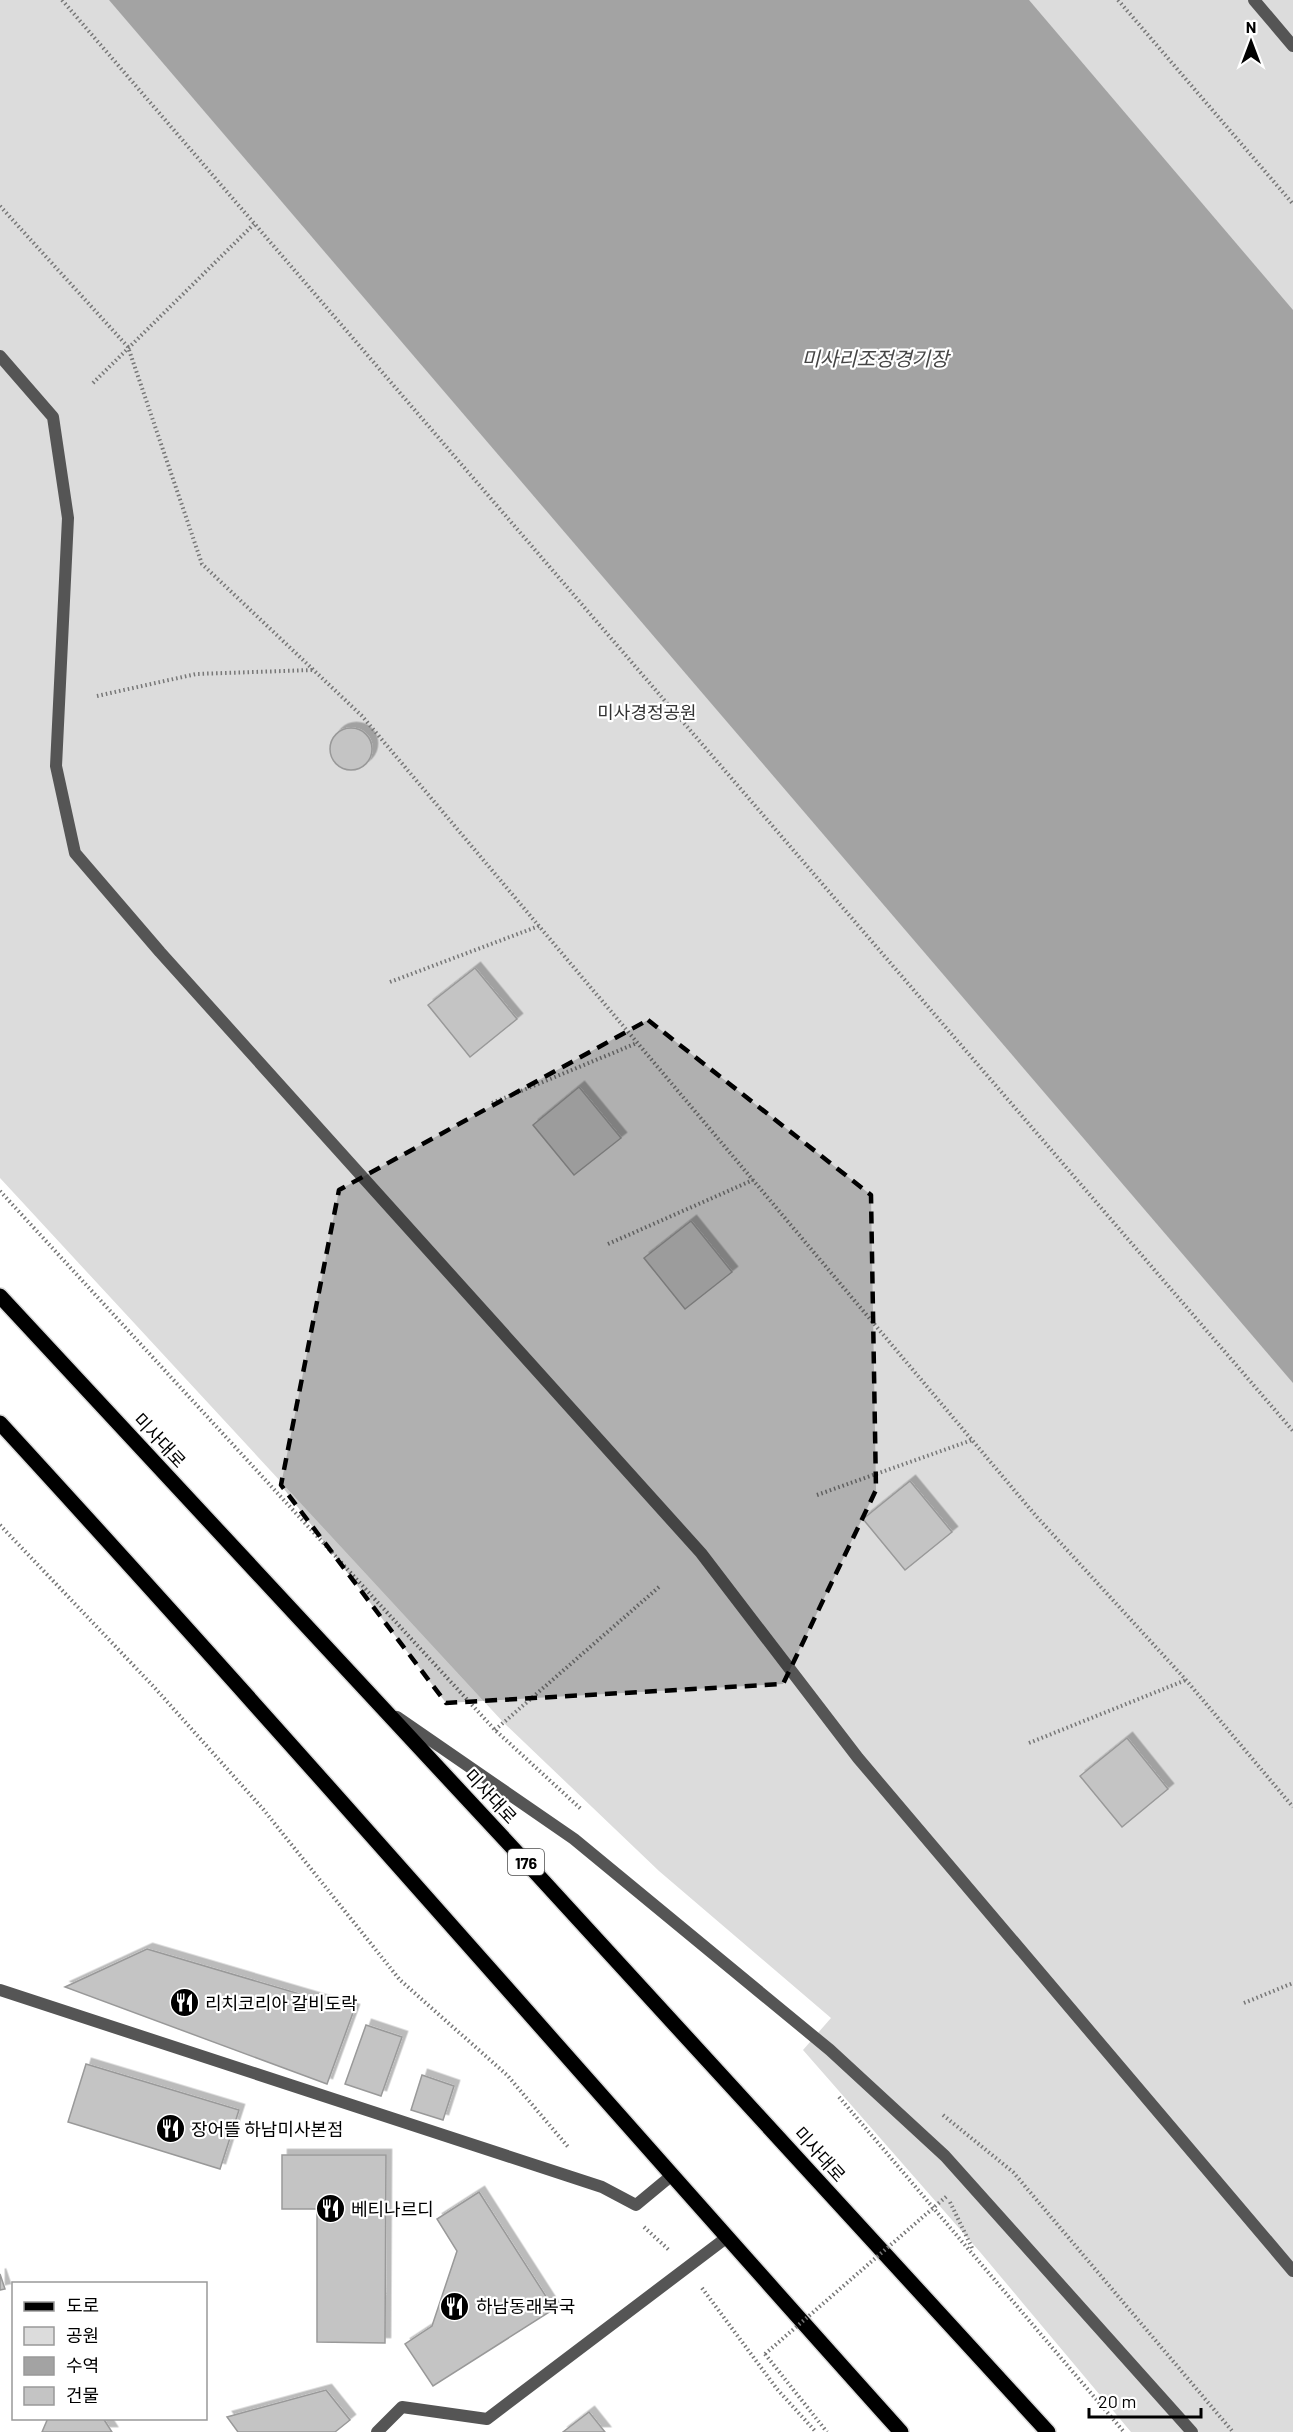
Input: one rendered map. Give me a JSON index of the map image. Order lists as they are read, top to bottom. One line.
{"streets":{"main road":["미사대로","176"]},"water":["미사리조정경기장"],"parks":["미사경정공원"],"places":{"restaurant":["리치코리아 갈비도락","장어뜰 하남미사본점","베티나르디","하남동래복국"]},"legend":["도로","공원","수역","건물"],"scale_bar":"20 m","north":"top"}
